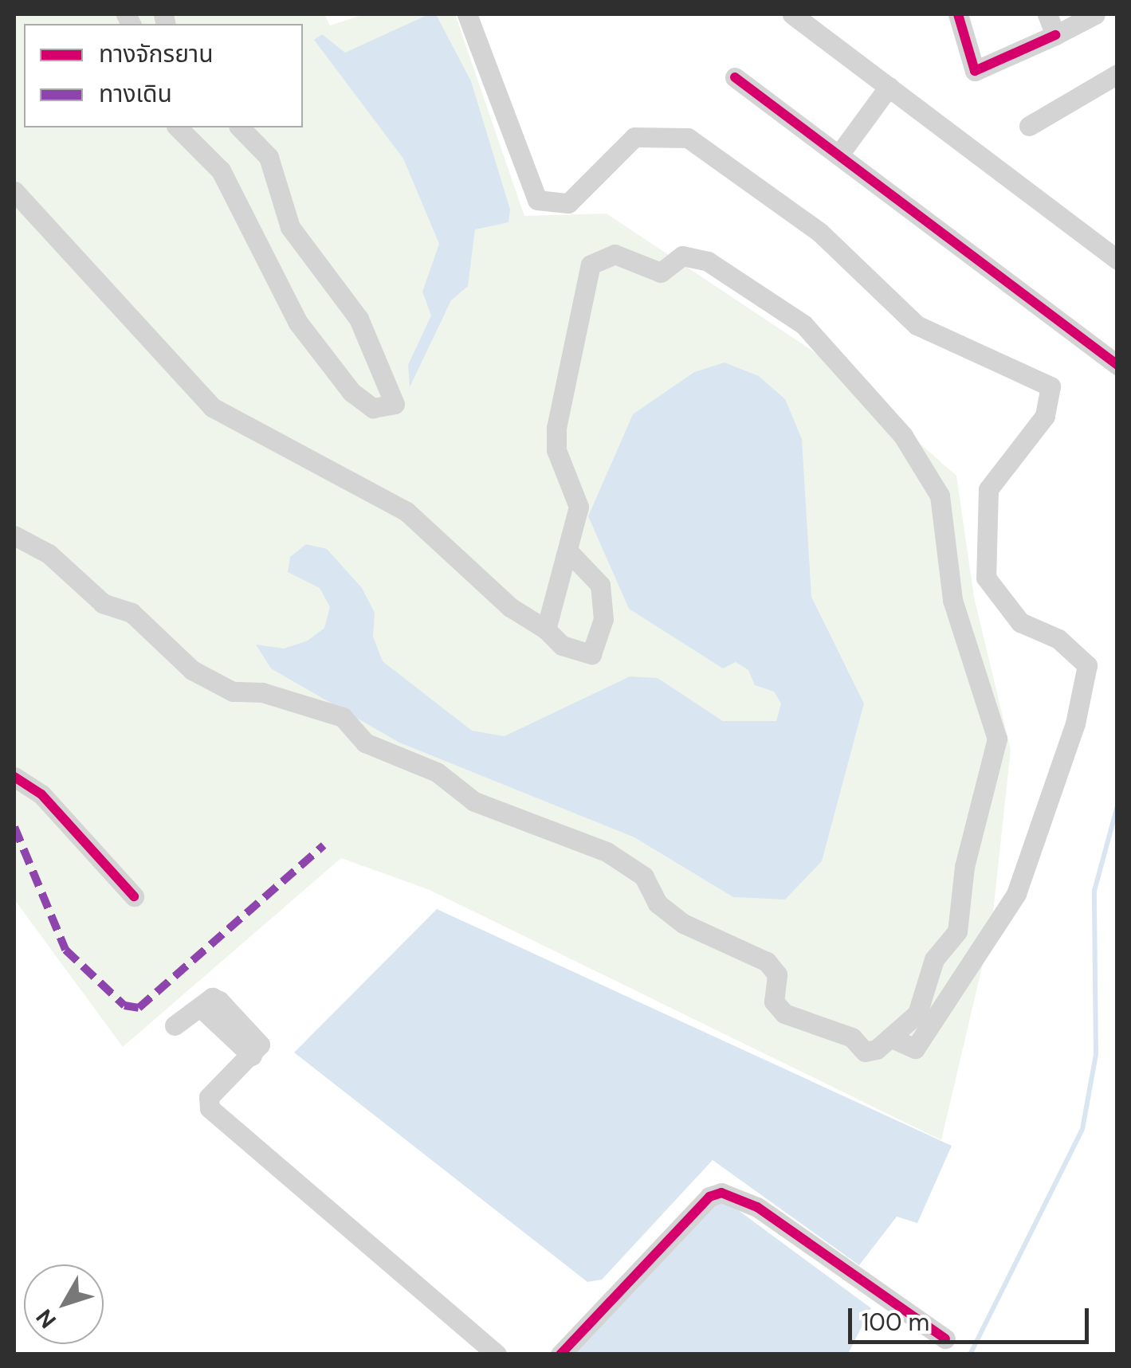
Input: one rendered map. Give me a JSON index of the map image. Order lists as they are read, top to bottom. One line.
{"legend":["ทางจักรยาน","ทางเดิน"],"scale_bar":"100 m","north":"bottom left"}
